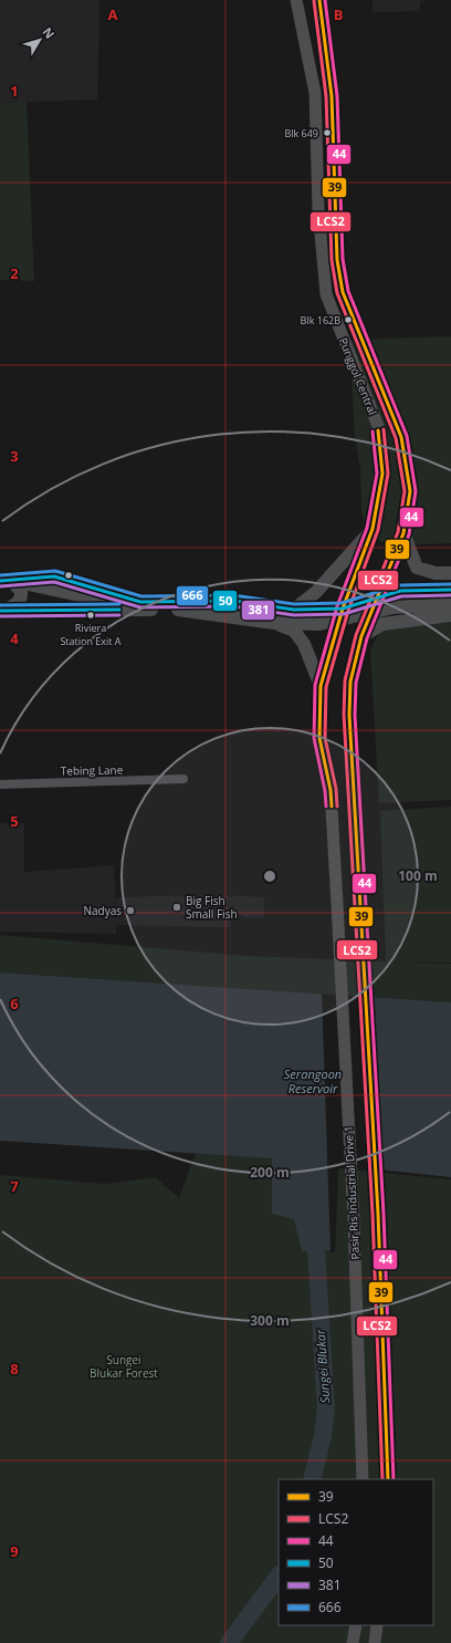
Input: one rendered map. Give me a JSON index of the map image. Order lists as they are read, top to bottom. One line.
{"streets":{"main road":["Punggol Central","Pasir Ris Industrial Drive 1"],"street":["Tebing Lane"]},"crossings":[["Punggol Central","Pasir Ris Industrial Drive 1"]],"water":["Serangoon Reservoir","Sungei Blukar"],"parks":["Sungei Blukar Forest"],"places":["Blk 649","Blk 162B","Riviera Station Exit A","Big Fish Small Fish","Nadyas"],"lines":["transit line 39","transit line 44","transit line LCS2","transit line 666","transit line 50","transit line 381"],"legend":["39","LCS2","44","50","381","666"],"north":"top right","grid":{"columns":["A","B"],"rows":["1","2","3","4","5","6","7","8","9"]},"rings":["100 m","200 m","300 m"]}
